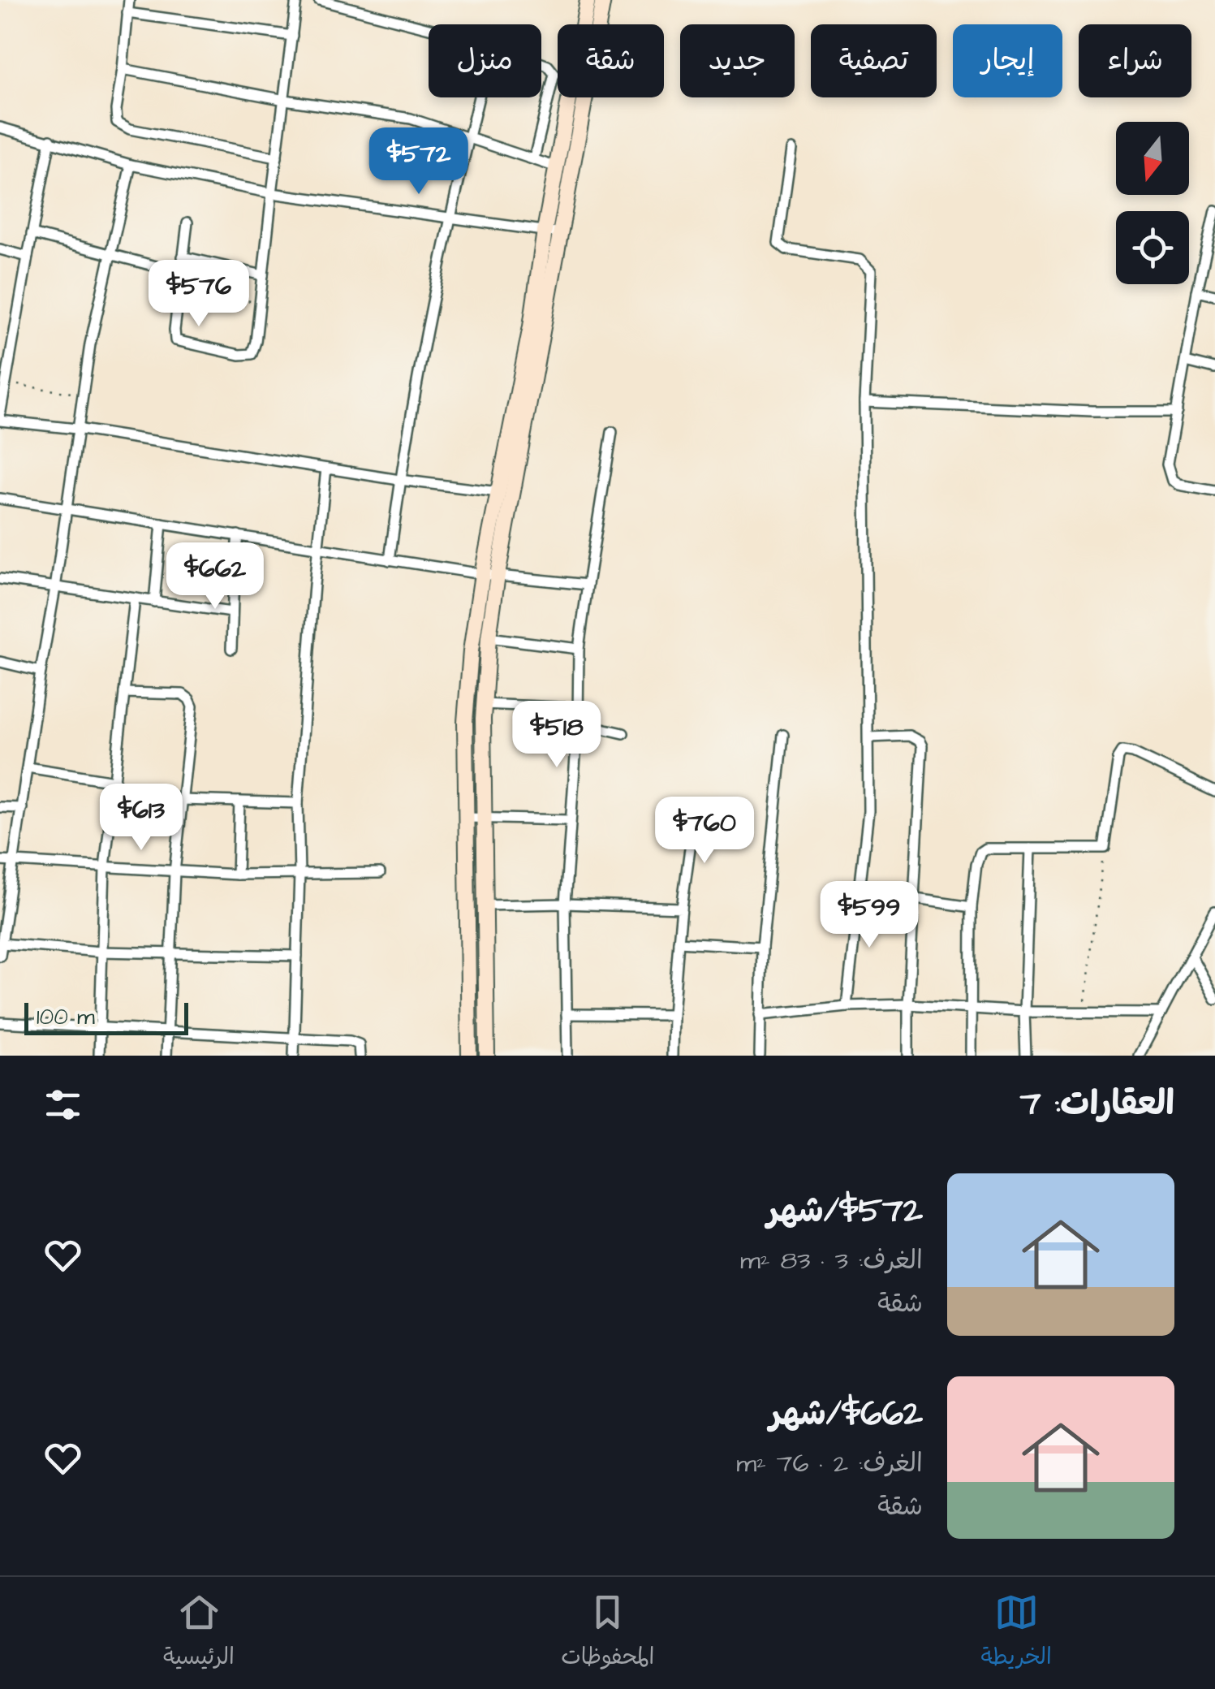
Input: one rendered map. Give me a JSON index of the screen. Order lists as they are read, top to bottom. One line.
{"scale_bar":"100 m","north":"bottom","page":{"chip":["شراء","إيجار","تصفية","جديد","شقة","منزل"],"price":["$572","$576","$662","$518","$613","$760","$599"],"scale":"100 m","heading":"العقارات: 7","list":[{"name":"$572/شهر","note":"الغرف: 3 · 83 m² · شقة"},{"name":"$662/شهر","note":"الغرف: 2 · 76 m² · شقة"}],"tabs":["الخريطة","المحفوظات","الرئيسية"]}}
